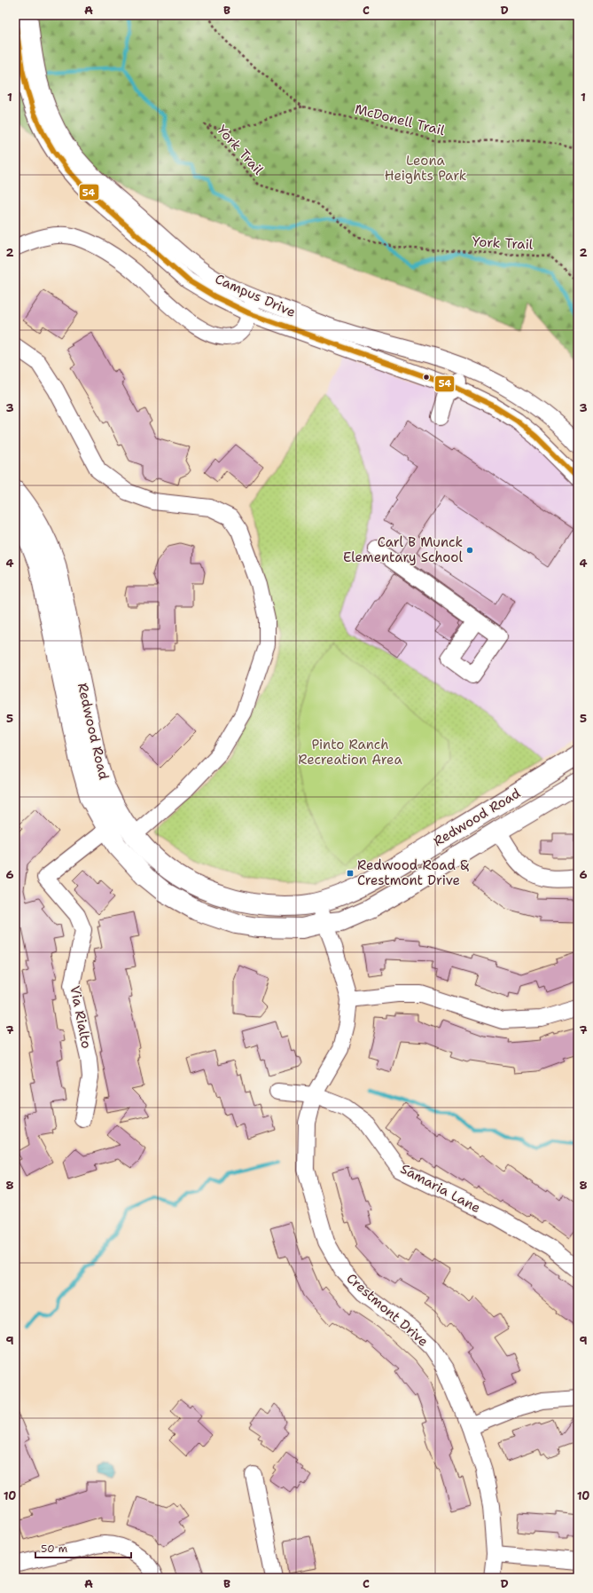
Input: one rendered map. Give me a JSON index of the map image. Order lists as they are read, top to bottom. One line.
{"streets":{"main road":["Redwood Road"],"street":["Campus Drive","Via Rialto","Samaria Lane","Crestmont Drive"],"path":["McDonell Trail","York Trail"]},"crossings":[["McDonell Trail","York Trail"],["Redwood Road","Via Rialto"],["Redwood Road","Crestmont Drive"],["Samaria Lane","Crestmont Drive"]],"parks":["Leona Heights Park","Pinto Ranch Recreation Area"],"places":{"other":["Carl B Munck Elementary School"],"transit":["Redwood Road & Crestmont Drive"]},"lines":["transit line 54"],"scale_bar":"50 m","grid":{"columns":["A","B","C","D"],"rows":["1","2","3","4","5","6","7","8","9","10"]}}
